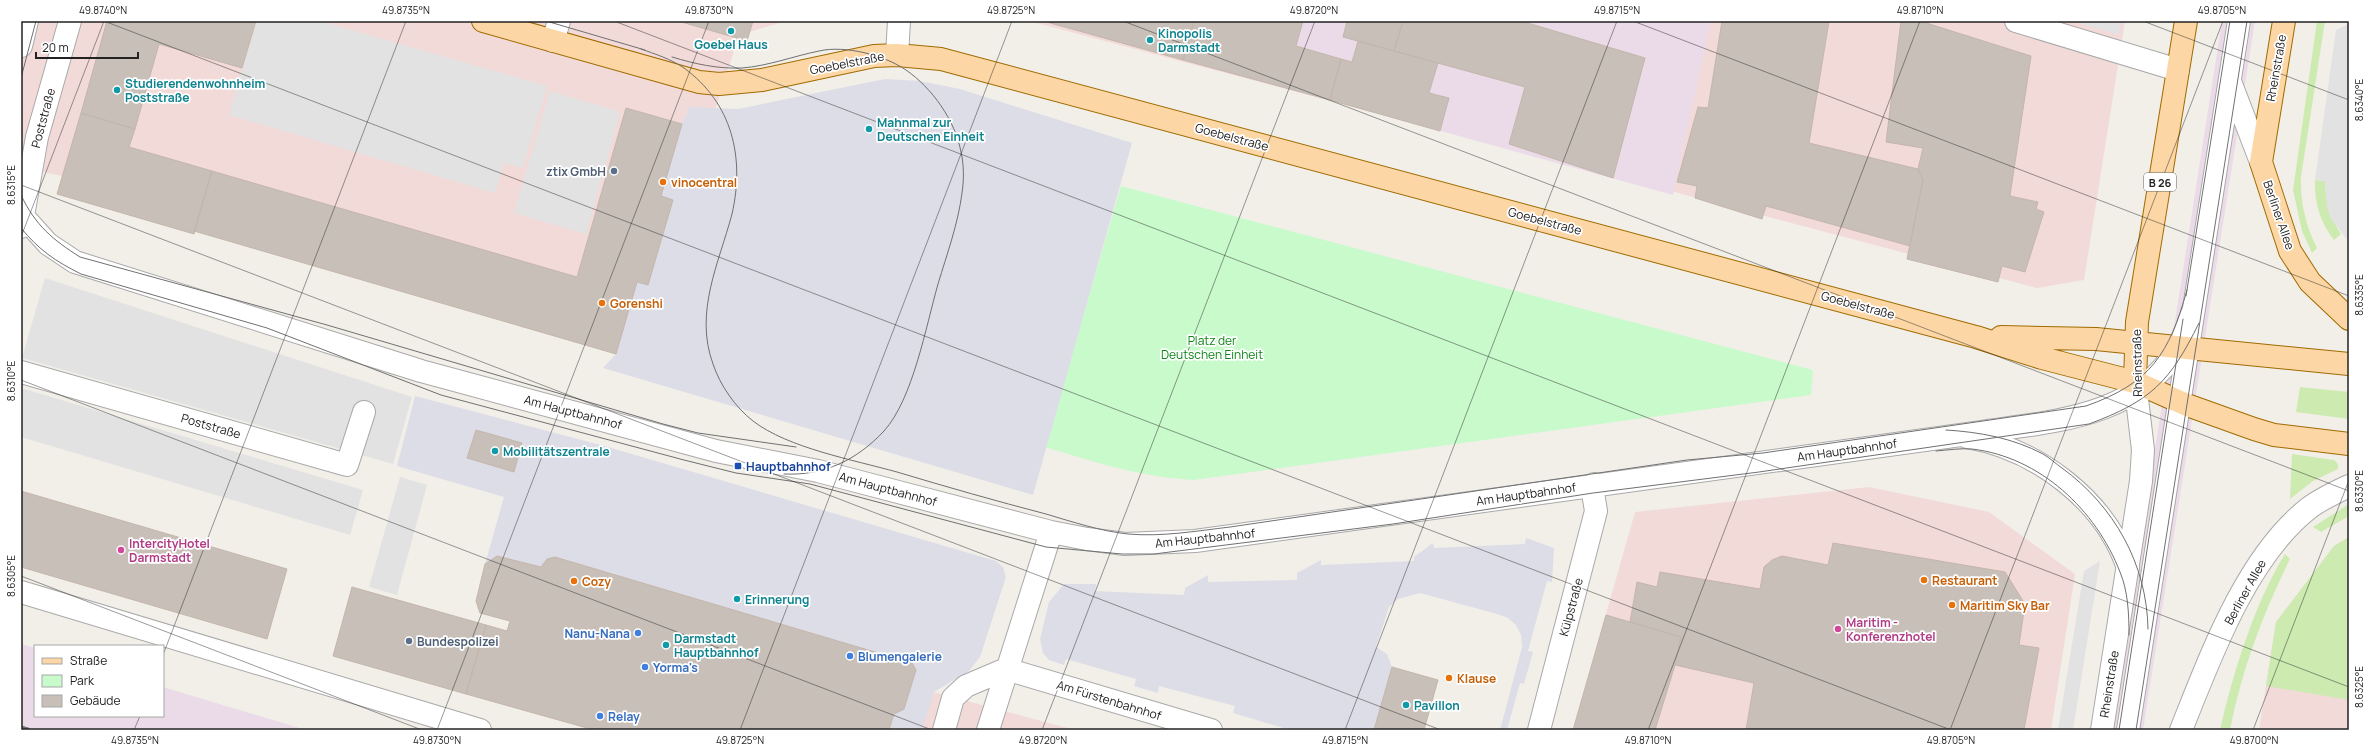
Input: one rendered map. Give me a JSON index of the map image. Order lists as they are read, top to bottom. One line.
{"streets":{"main road":["Goebelstraße","Rheinstraße","B 26","Berliner Allee"],"street":["Poststraße","Am Hauptbahnhof","Külpstraße","Am Fürstenbahnhof"]},"crossings":[["Goebelstraße","Rheinstraße"],["Goebelstraße","Am Hauptbahnhof"],["Rheinstraße","Berliner Allee"],["Rheinstraße","Am Hauptbahnhof"],["Poststraße","Am Hauptbahnhof"],["Am Hauptbahnhof","Külpstraße"]],"parks":["Platz der Deutschen Einheit"],"places":{"other":["Goebel Haus","Kinopolis Darmstadt","Studierendenwohnheim Poststraße","Mahnmal zur Deutschen Einheit","ztix GmbH","vinocentral","Gorenshi","Mobilitätszentrale","IntercityHotel Darmstadt","Restaurant","Cozy","Erinnerung","Maritim Sky Bar","Maritim - Konferenzhotel","Nanu-Nana","Bundespolizei","Darmstadt Hauptbahnhof","Blumengalerie","Yorma's","Klause","Pavillon","Relay"],"transit":["Hauptbahnhof"]},"legend":["Straße","Park","Gebäude"],"scale_bar":"20 m","coordinates":["49.8740°N","49.8735°N","49.8730°N","49.8725°N","49.8720°N","49.8715°N","49.8710°N","49.8705°N","8.6340°E","8.6315°E","8.6335°E","8.6310°E","8.6330°E","8.6305°E","8.6325°E","49.8700°N"]}
